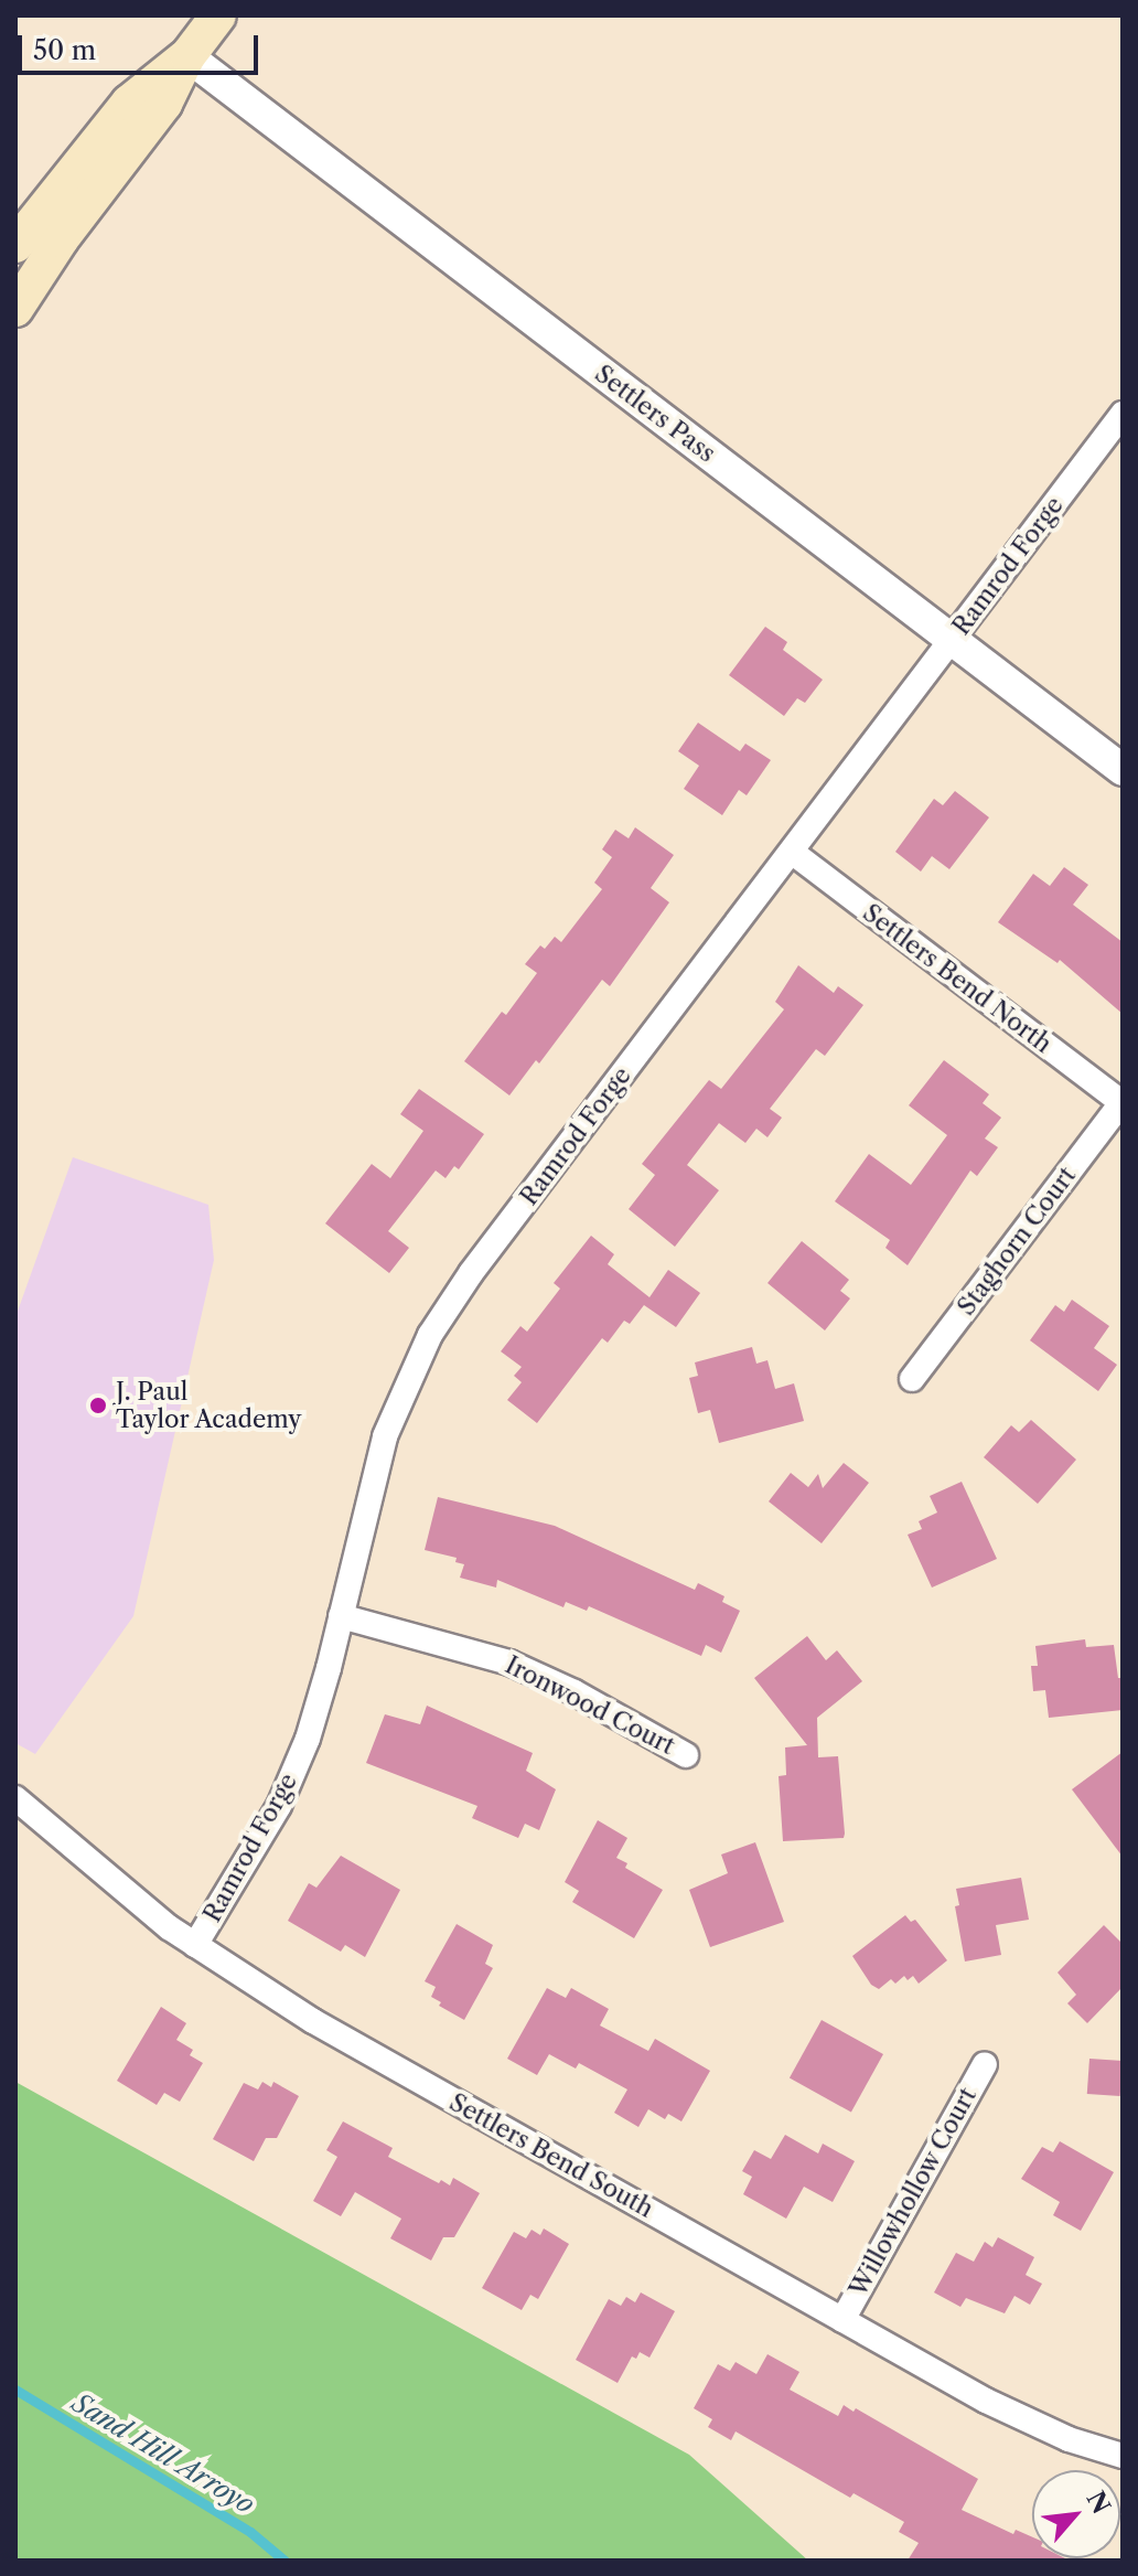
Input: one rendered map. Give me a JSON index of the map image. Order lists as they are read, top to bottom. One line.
{"streets":{"street":["Settlers Pass","Ramrod Forge","Settlers Bend North","Staghorn Court","Ironwood Court","Settlers Bend South","Willowhollow Court"]},"crossings":[["Settlers Pass","Ramrod Forge"],["Ramrod Forge","Settlers Bend North"],["Ramrod Forge","Ironwood Court"],["Ramrod Forge","Settlers Bend South"],["Settlers Bend North","Staghorn Court"],["Settlers Bend South","Willowhollow Court"]],"water":["Sand Hill Arroyo"],"places":["J. Paul Taylor Academy"],"scale_bar":"50 m","north":"top right"}
